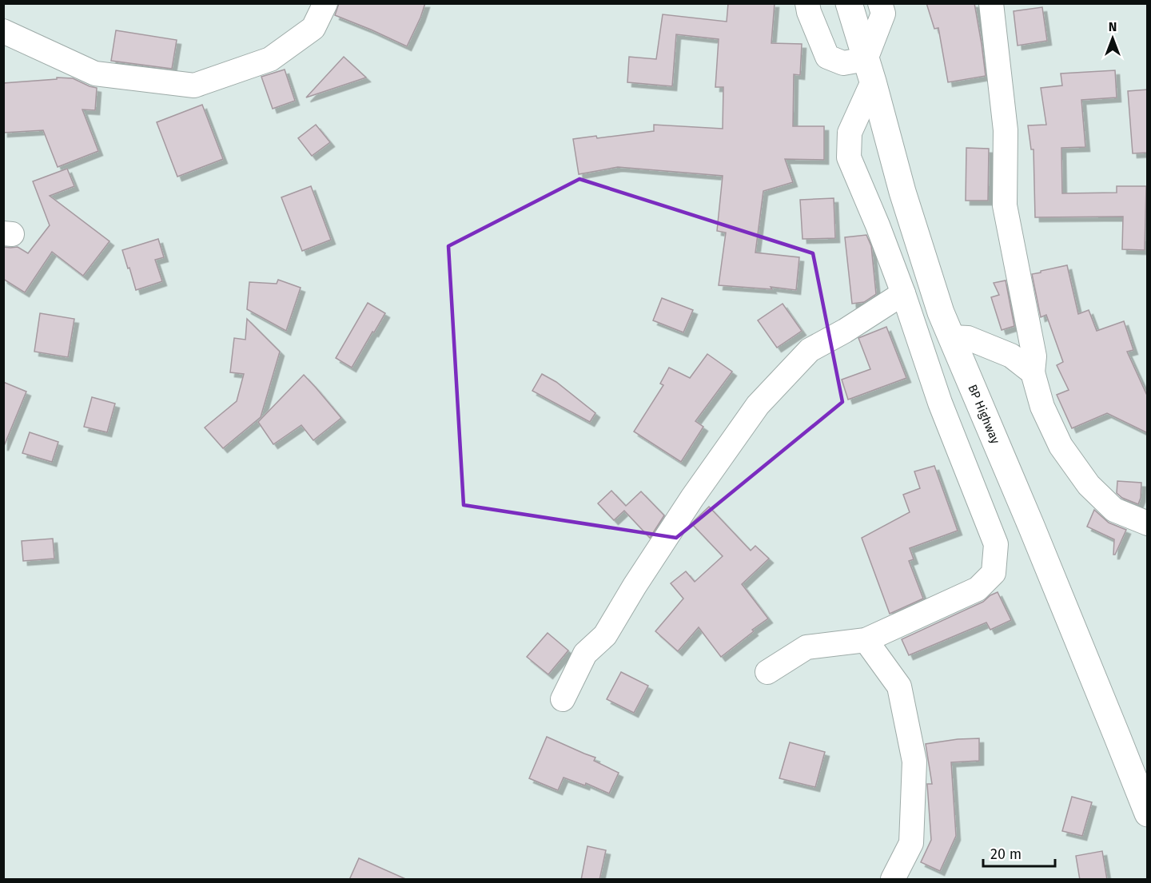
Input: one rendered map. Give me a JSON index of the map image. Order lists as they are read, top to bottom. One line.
{"streets":{"highway":["BP Highway"]},"scale_bar":"20 m","north":"top"}
